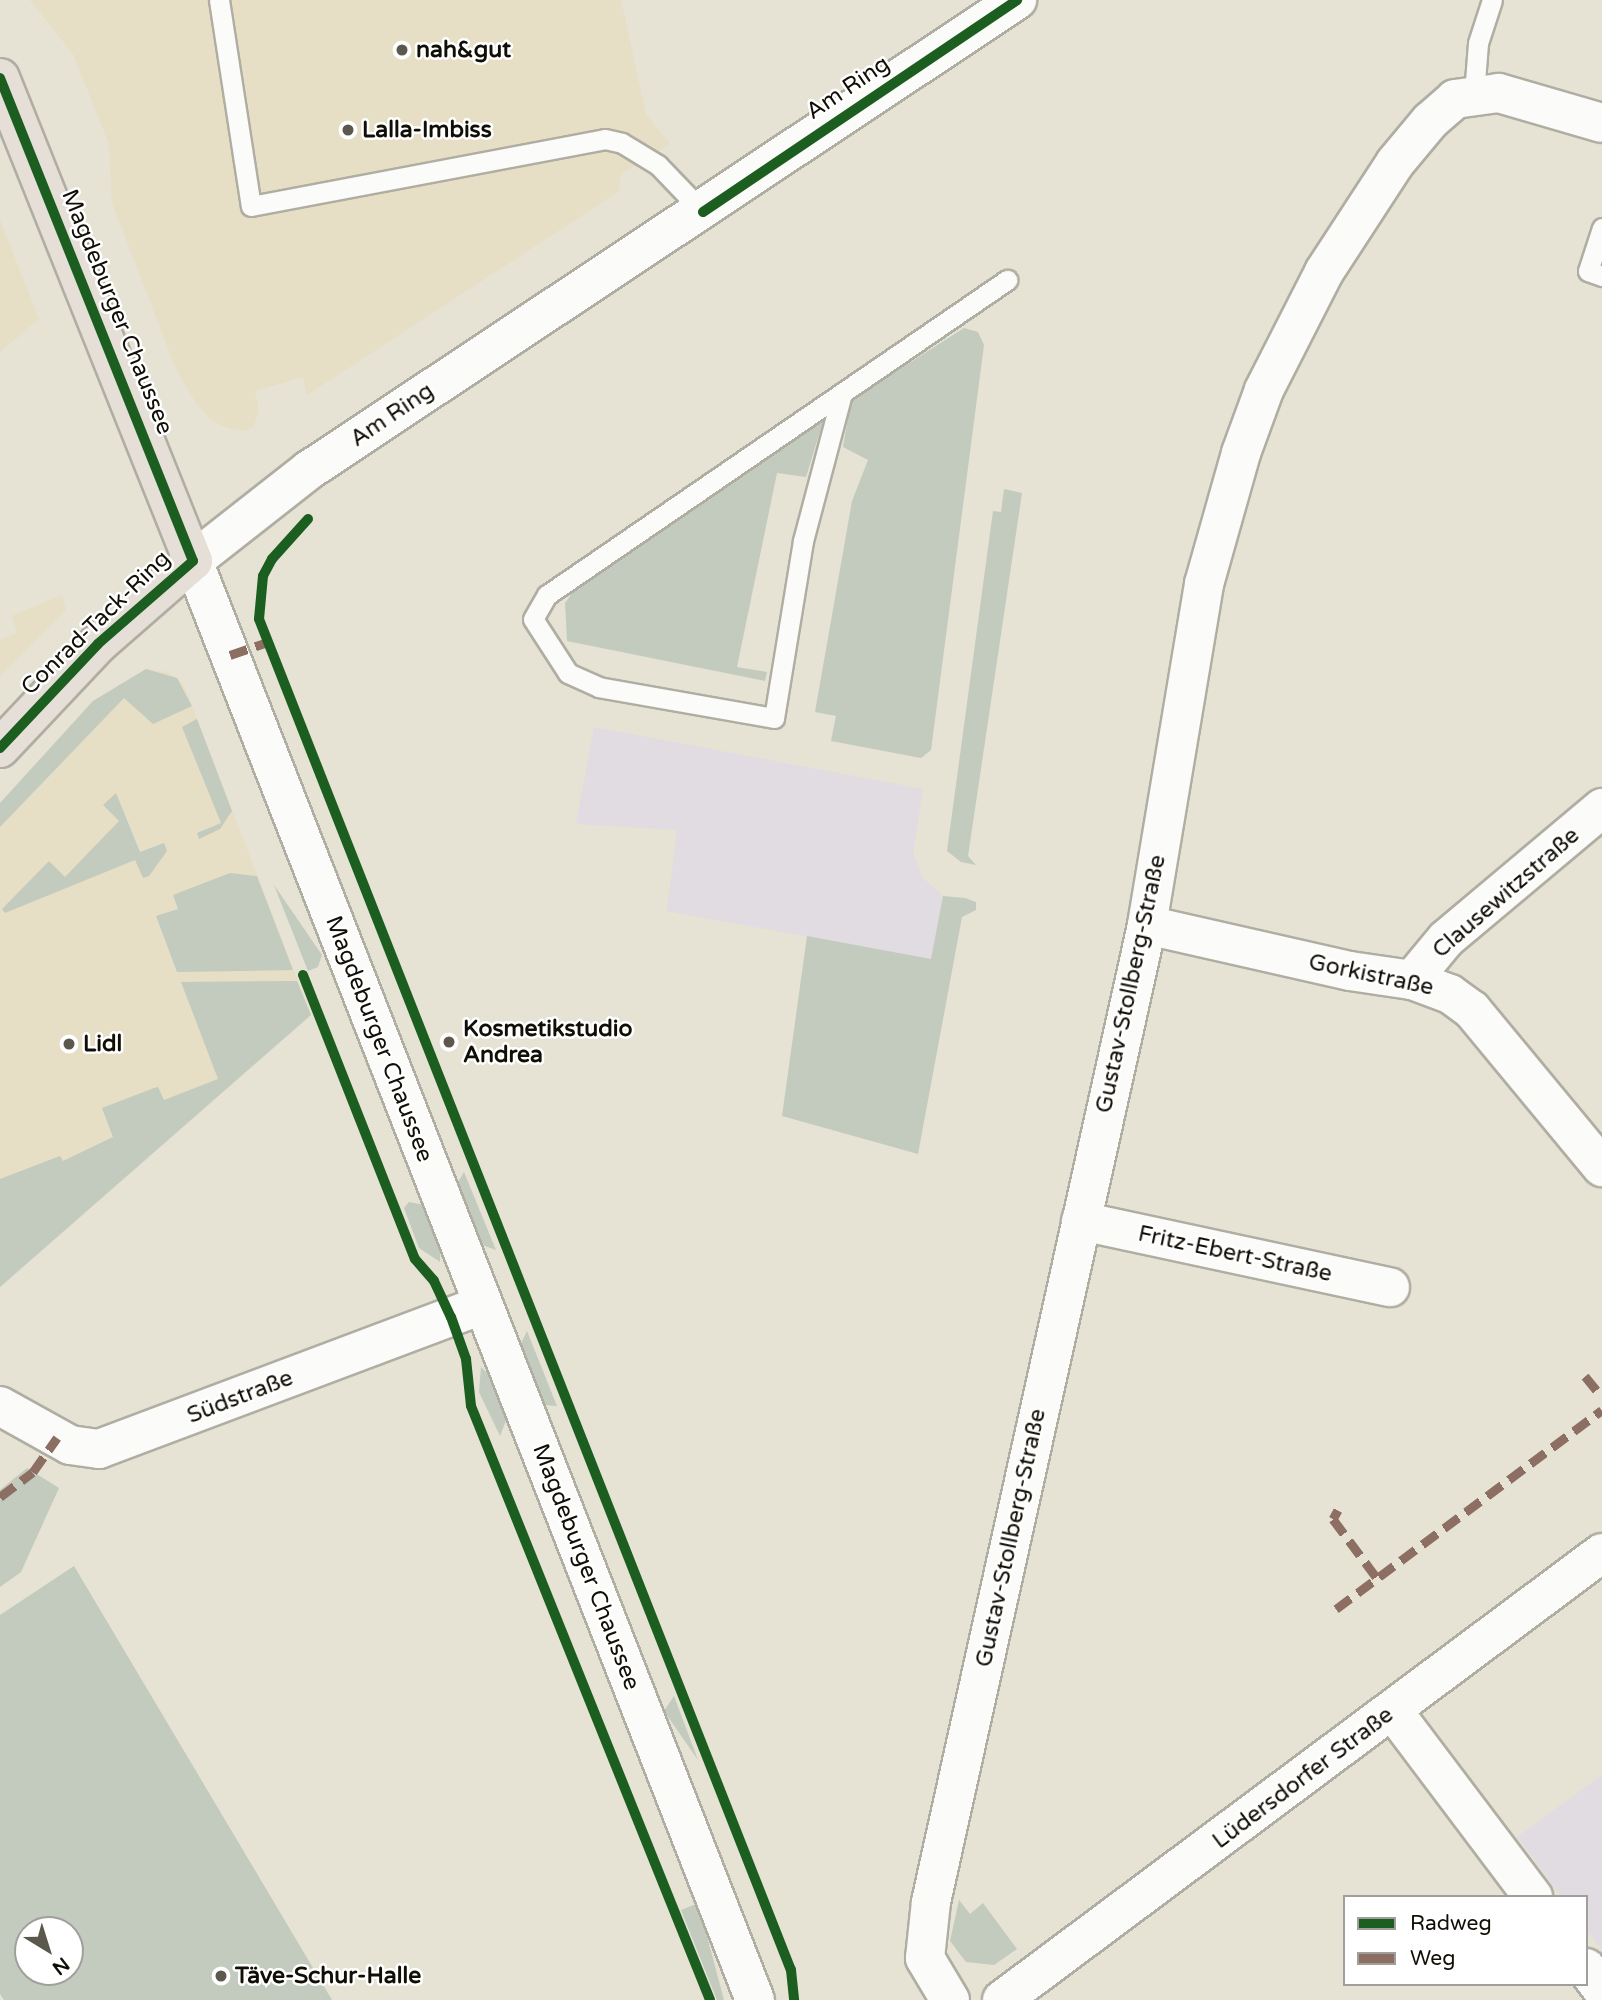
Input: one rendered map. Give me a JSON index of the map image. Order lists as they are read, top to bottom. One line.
{"streets":{"main road":["Magdeburger Chaussee","Conrad-Tack-Ring"],"street":["Am Ring","Clausewitzstraße","Gorkistraße","Gustav-Stollberg-Straße","Fritz-Ebert-Straße","Südstraße","Lüdersdorfer Straße"]},"crossings":[["Am Ring","Magdeburger Chaussee"],["Am Ring","Conrad-Tack-Ring"],["Magdeburger Chaussee","Conrad-Tack-Ring"],["Magdeburger Chaussee","Südstraße"],["Clausewitzstraße","Gorkistraße"],["Gorkistraße","Gustav-Stollberg-Straße"],["Gustav-Stollberg-Straße","Fritz-Ebert-Straße"]],"places":["nah&gut","Lalla-Imbiss","Kosmetikstudio Andrea","Lidl","Täve-Schur-Halle"],"legend":["Radweg","Weg"],"north":"bottom right"}
